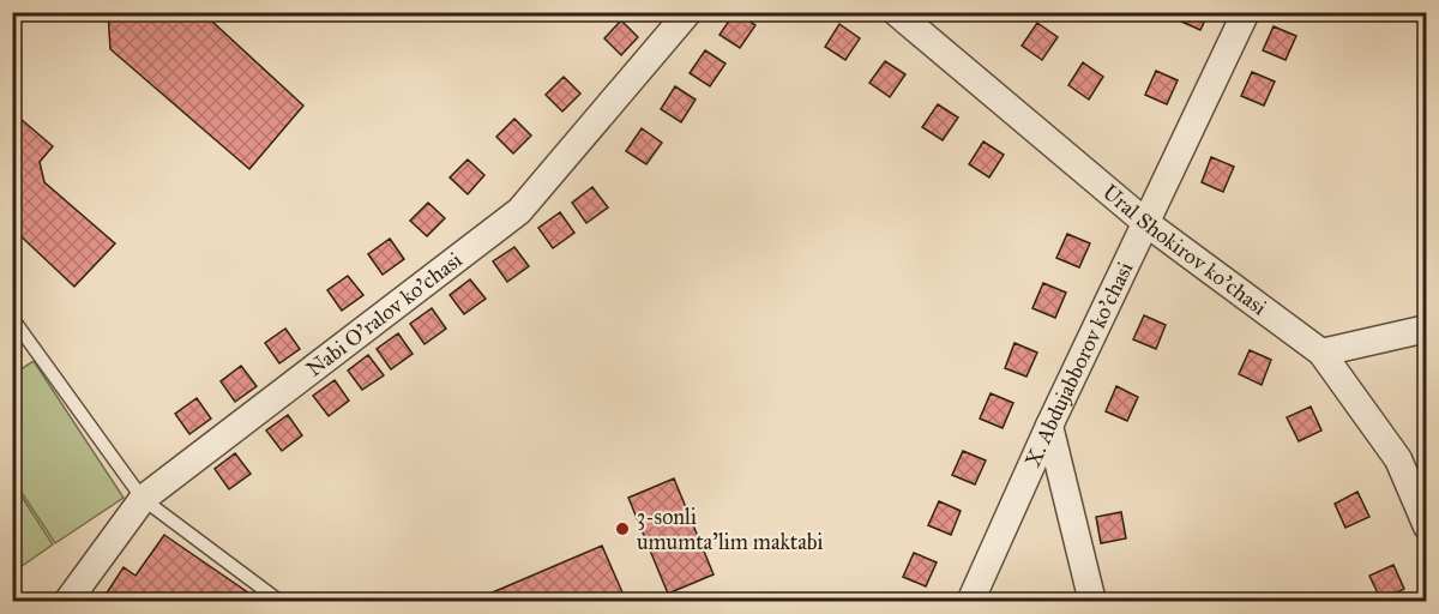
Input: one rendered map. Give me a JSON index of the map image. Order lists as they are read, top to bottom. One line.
{"streets":{"street":["Ural Shokirov ko'chasi","Nabi O'ralov ko'chasi","X. Abdujabborov ko'chasi"]},"crossings":[["Ural Shokirov ko'chasi","X. Abdujabborov ko'chasi"]],"places":["3-sonli umumta'lim maktabi"]}
